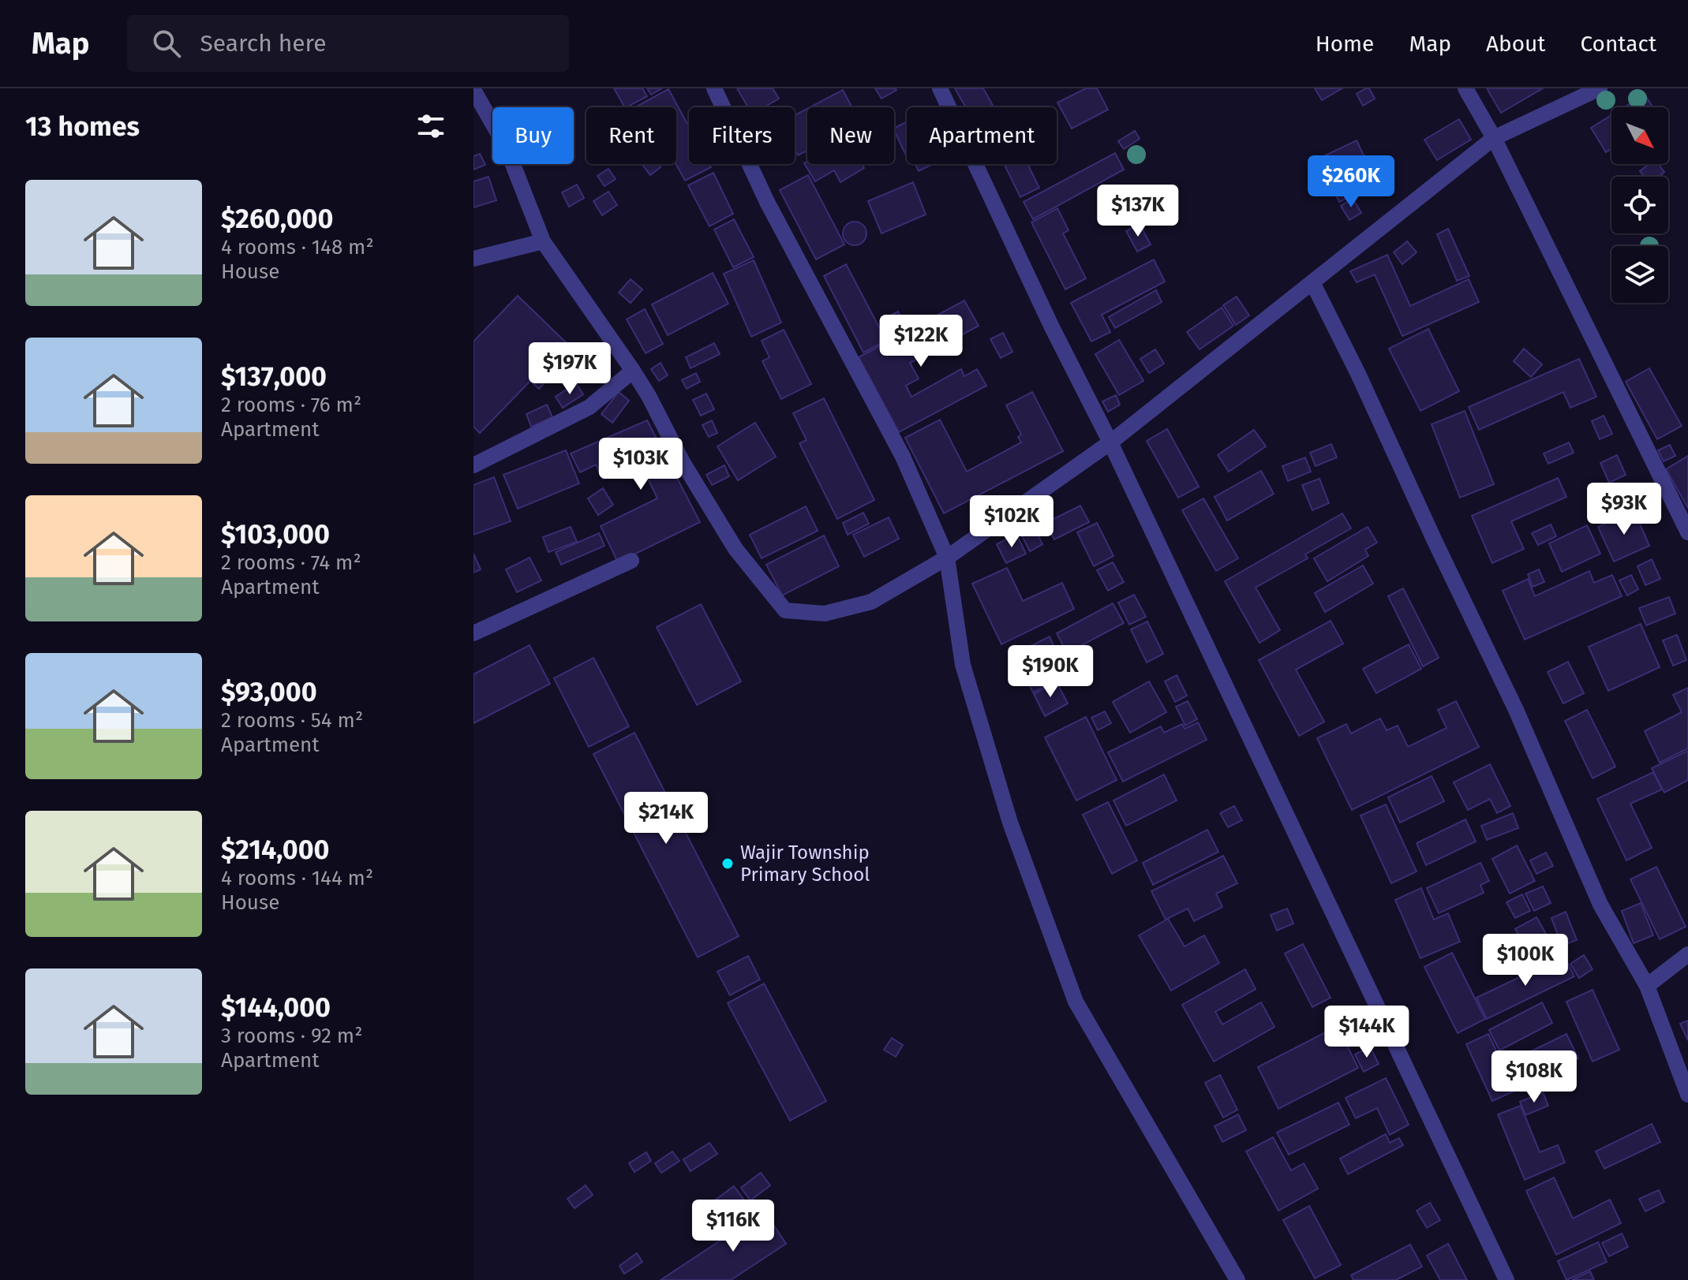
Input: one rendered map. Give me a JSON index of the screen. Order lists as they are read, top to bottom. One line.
{"places":["Wajir Township Primary School"],"north":"bottom right","page":{"header":"Map","search":"Search here","nav":["Home","Map","About","Contact"],"heading":"13 homes","chip":["Buy","Rent","Filters","New","Apartment"],"price":["$260K","$137K","$122K","$197K","$103K","$93K","$102K","$190K","$214K","$100K","$144K","$108K","$116K"],"list":[{"name":"$260,000","note":"4 rooms · 148 m² · House"},{"name":"$137,000","note":"2 rooms · 76 m² · Apartment"},{"name":"$103,000","note":"2 rooms · 74 m² · Apartment"},{"name":"$93,000","note":"2 rooms · 54 m² · Apartment"},{"name":"$214,000","note":"4 rooms · 144 m² · House"},{"name":"$144,000","note":"3 rooms · 92 m² · Apartment"}]}}
